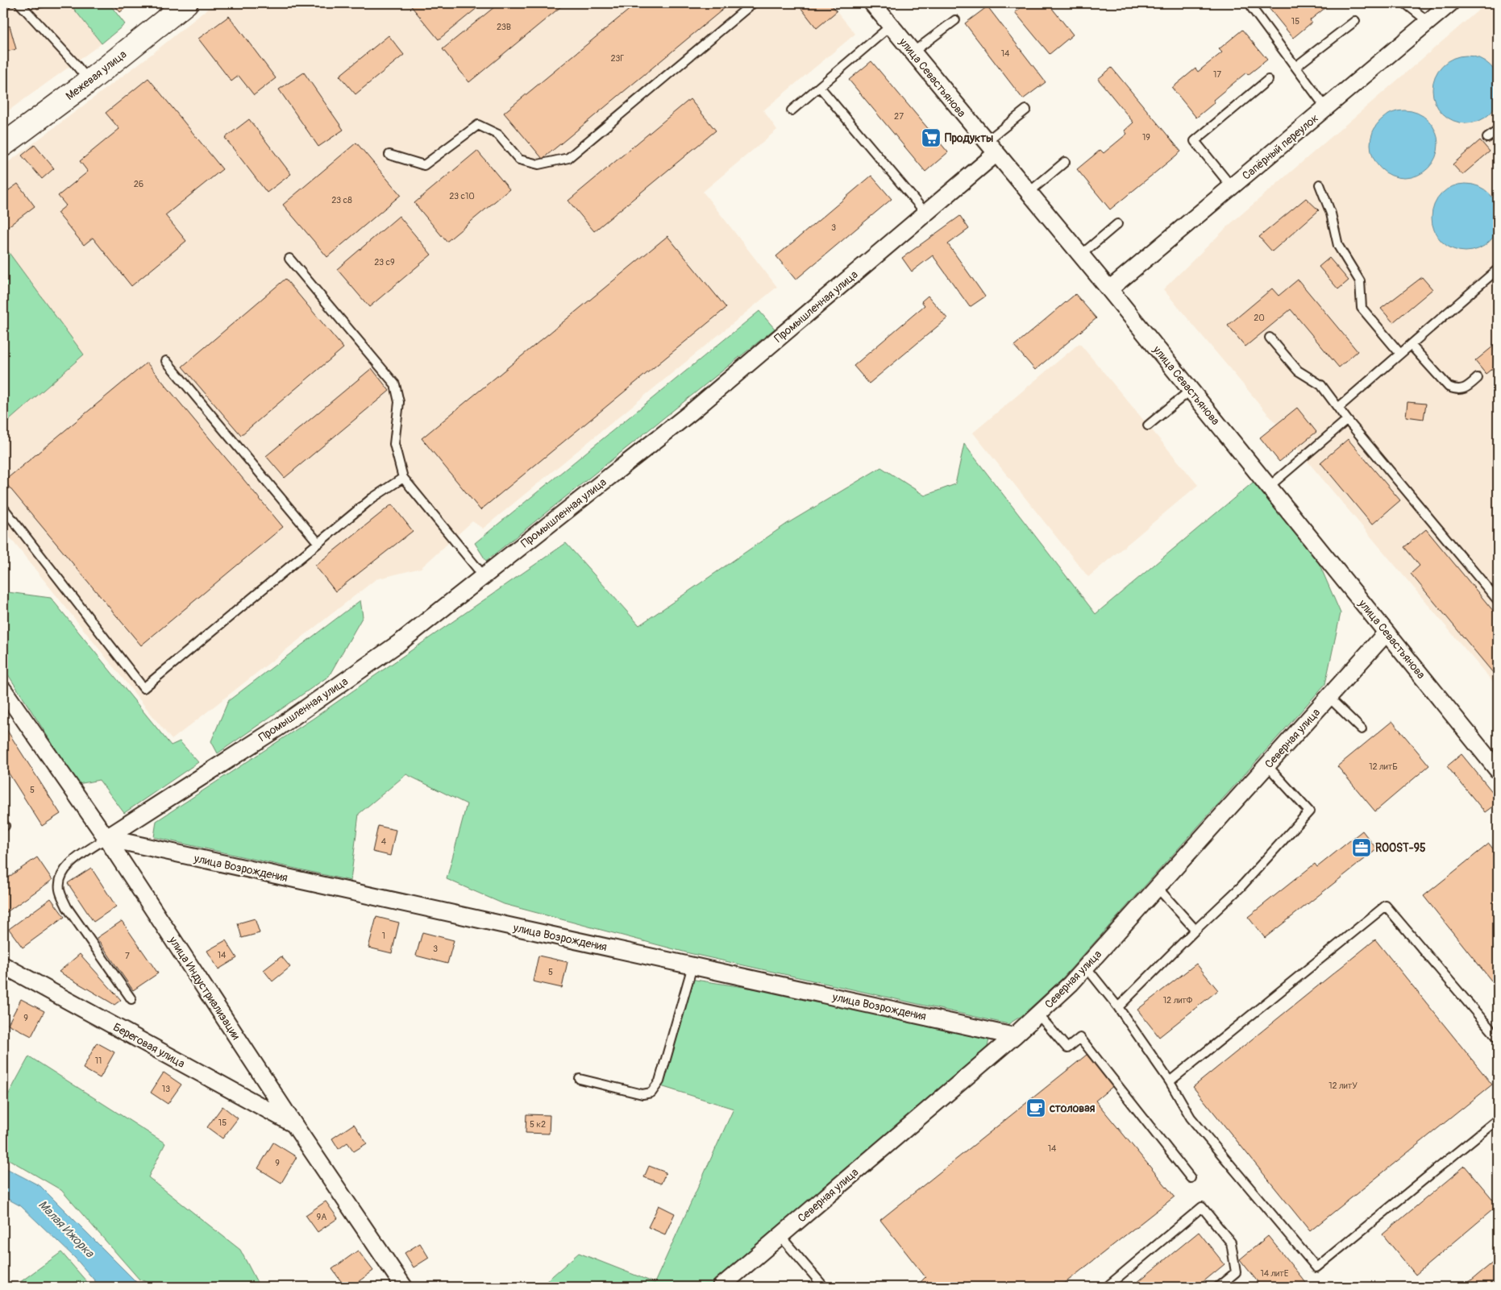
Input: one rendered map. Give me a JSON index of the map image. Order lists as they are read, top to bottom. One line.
{"streets":{"street":["Межевая улица","улица Севастьянова","Сапёрный переулок","Промышленная улица","Северная улица","улица Возрождения","улица Индустриализации","Береговая улица"]},"crossings":[["улица Севастьянова","Сапёрный переулок"],["улица Севастьянова","Промышленная улица"],["улица Севастьянова","Северная улица"],["Промышленная улица","улица Возрождения"],["Промышленная улица","улица Индустриализации"],["Северная улица","улица Возрождения"],["улица Возрождения","улица Индустриализации"],["улица Индустриализации","Береговая улица"]],"water":["Малая Ижорка"],"places":{"supermarket":["Продукты"],"office":["ROOST-95"],"cafe":["столовая"]},"house_numbers":["15","23В","14","23Г","17","27","19","26","23 с10","23 с8","3","23 с9","20","12 литБ","5","4","1","3","14","7","5","12 литФ","9","11","12 литУ","13","15","5 к2","14","9","9А","14 литЕ"]}
